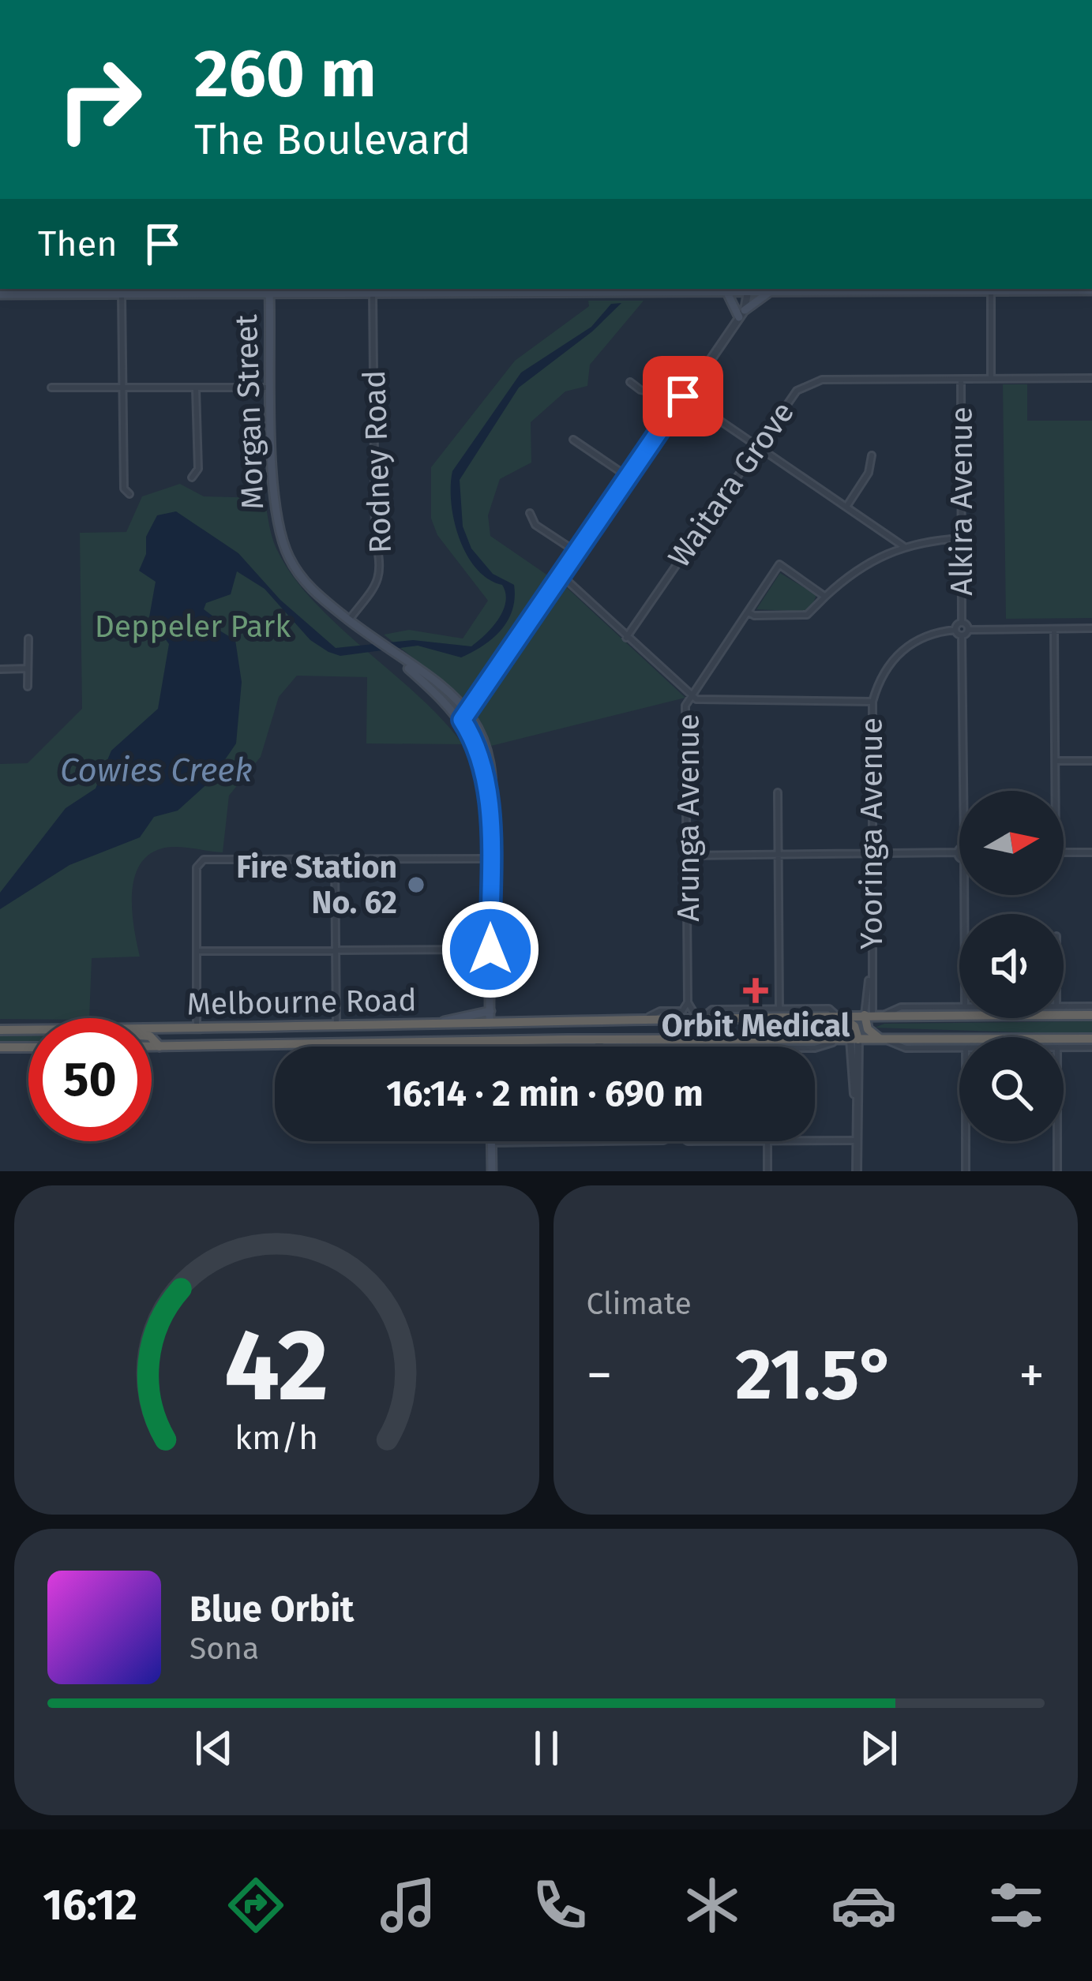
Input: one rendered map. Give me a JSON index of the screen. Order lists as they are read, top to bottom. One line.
{"streets":{"highway":["Melbourne Road"],"main road":["Morgan Street"],"street":["Rodney Road","Waitara Grove","Alkira Avenue","Arunga Avenue","Yooringa Avenue"]},"crossings":[["Morgan Street","Rodney Road"],["Waitara Grove","Alkira Avenue"],["Waitara Grove","Arunga Avenue"],["Arunga Avenue","Melbourne Road"],["Yooringa Avenue","Melbourne Road"]],"water":["Cowies Creek"],"parks":["Deppeler Park"],"places":{"other":["Fire Station No. 62"],"health":["Orbit Medical"]},"north":"right","page":{"turn":["260 m","The Boulevard"],"then":"Then","limit":"50","trip":"16:14 · 2 min · 690 m","tile":"Climate","heat":["−","21.5°","+"],"song":["Blue Orbit","Sona"],"tabs":"16:12","gauge":["42","km/h"]}}
